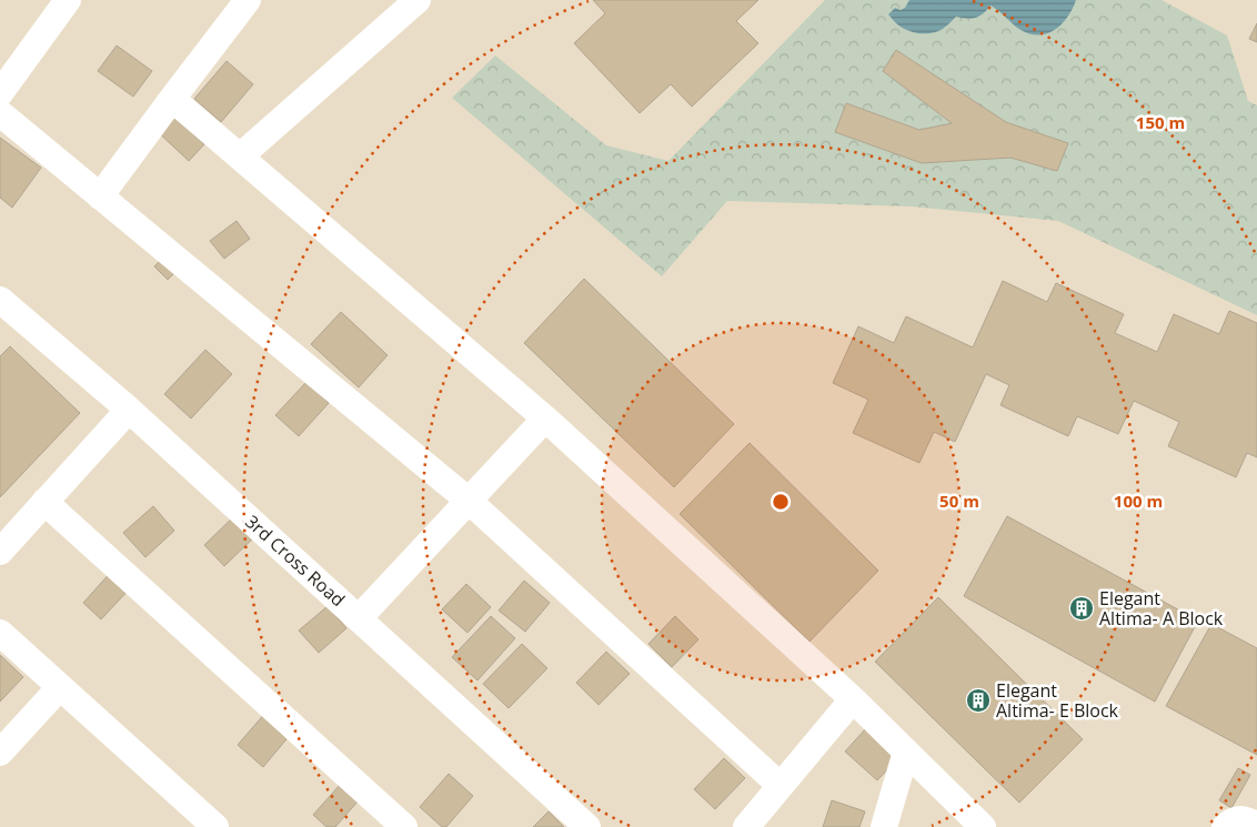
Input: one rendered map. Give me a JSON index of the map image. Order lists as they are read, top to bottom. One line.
{"streets":{"street":["3rd Cross Road"]},"places":{"building":["Elegant Altima- A Block","Elegant Altima- E Block"]},"rings":["150 m","50 m","100 m"]}
